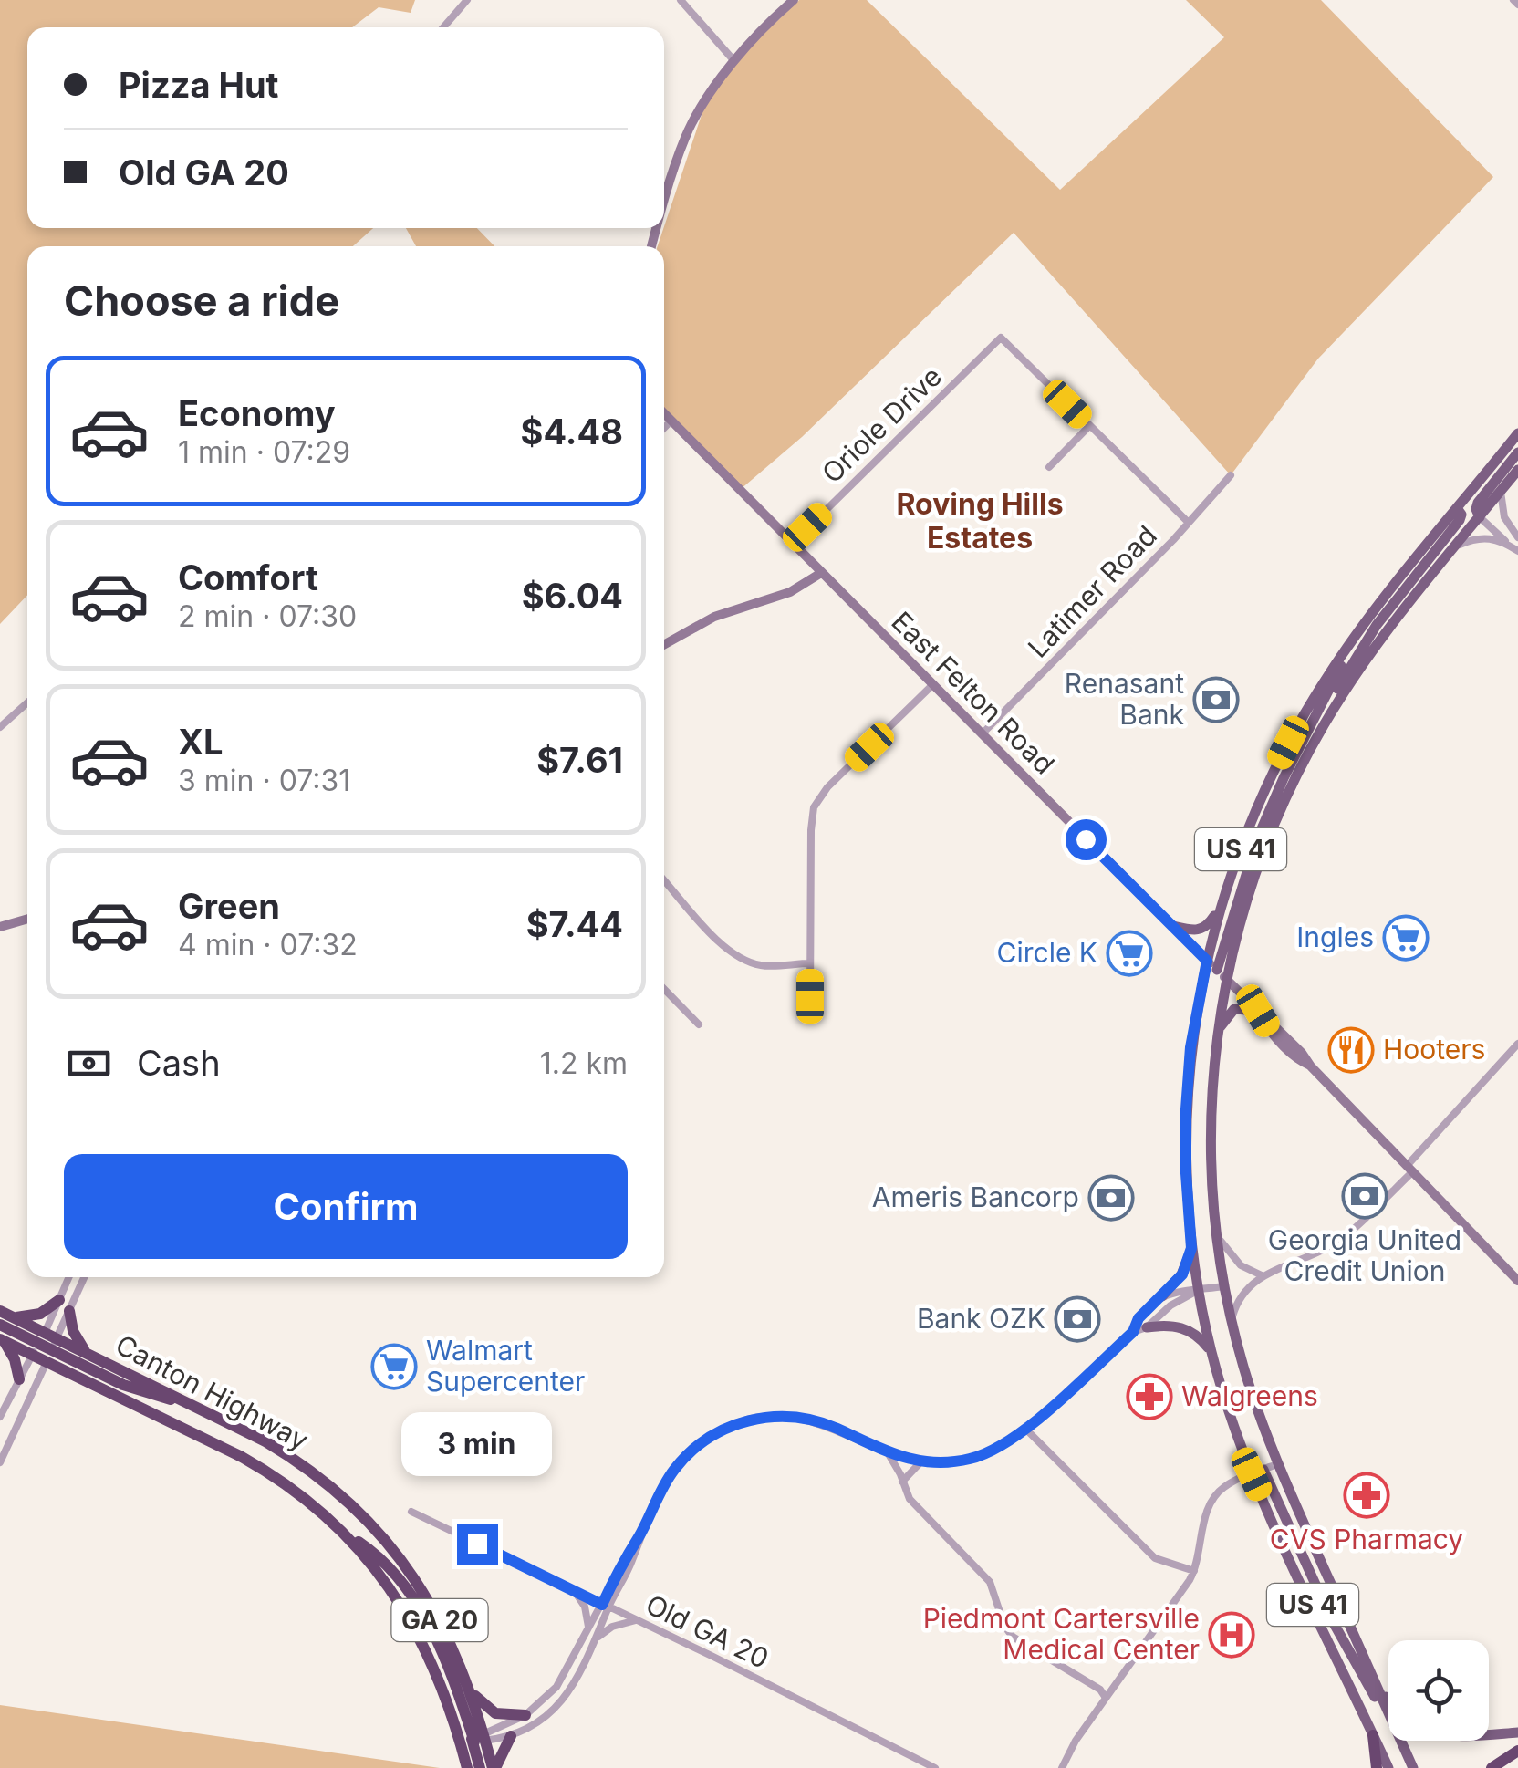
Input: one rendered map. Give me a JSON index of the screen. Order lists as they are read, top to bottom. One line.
{"streets":{"highway":["Canton Highway","GA 20"],"main road":["US 41"],"street":["Oriole Drive","Latimer Road","East Felton Road","Old GA 20"]},"crossings":[["Oriole Drive","East Felton Road"],["Latimer Road","East Felton Road"],["East Felton Road","US 41"],["Canton Highway","GA 20"]],"districts":["Roving Hills Estates"],"places":{"bank":["Renasant Bank","Georgia United Credit Union","Ameris Bancorp","Bank OZK"],"supermarket":["Ingles","Circle K","Walmart Supercenter"],"restaurant":["Hooters"],"pharmacy":["Walgreens","CVS Pharmacy"],"hospital":["Piedmont Cartersville Medical Center"]},"page":{"banner":["Pizza Hut","Old GA 20"],"heading":"Choose a ride","list":[{"name":"Economy","note":"1 min · 07:29","value":"$4.48"},{"name":"Comfort","note":"2 min · 07:30","value":"$6.04"},{"name":"XL","note":"3 min · 07:31","value":"$7.61"},{"name":"Green","note":"4 min · 07:32","value":"$7.44"}],"pay":["Cash","1.2 km"],"buttons":"Confirm","bubble":"3 min"}}
